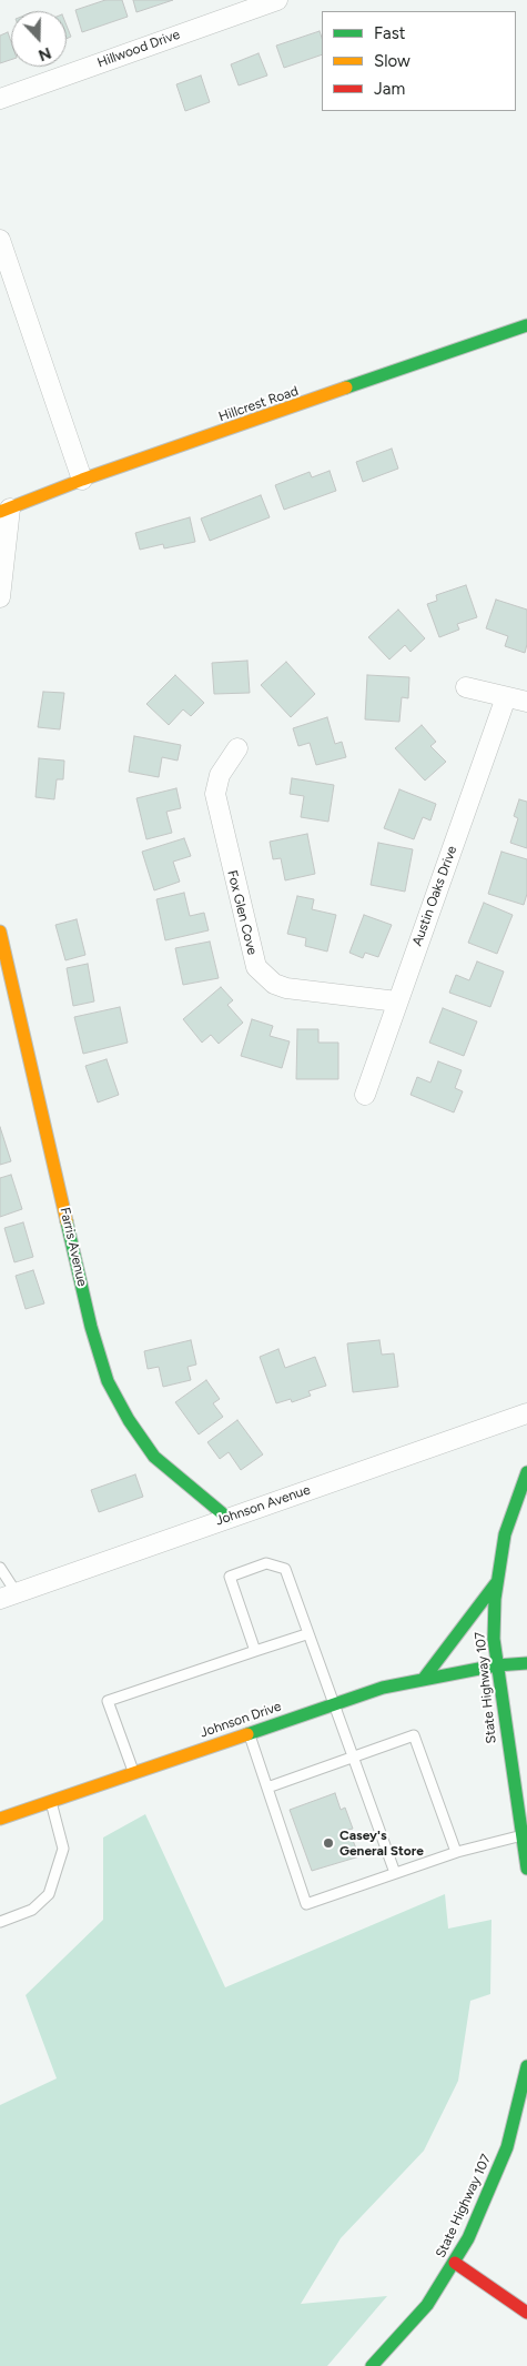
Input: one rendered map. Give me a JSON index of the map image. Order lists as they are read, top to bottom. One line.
{"streets":{"street":["Hillwood Drive","Hillcrest Road","Austin Oaks Drive","Fox Glen Cove","Farris Avenue","Johnson Avenue","State Highway 107","Johnson Drive"]},"crossings":[["Austin Oaks Drive","Fox Glen Cove"],["Farris Avenue","Johnson Avenue"],["State Highway 107","Johnson Drive"]],"places":["Casey's General Store"],"legend":["Fast","Slow","Jam"],"north":"bottom"}
